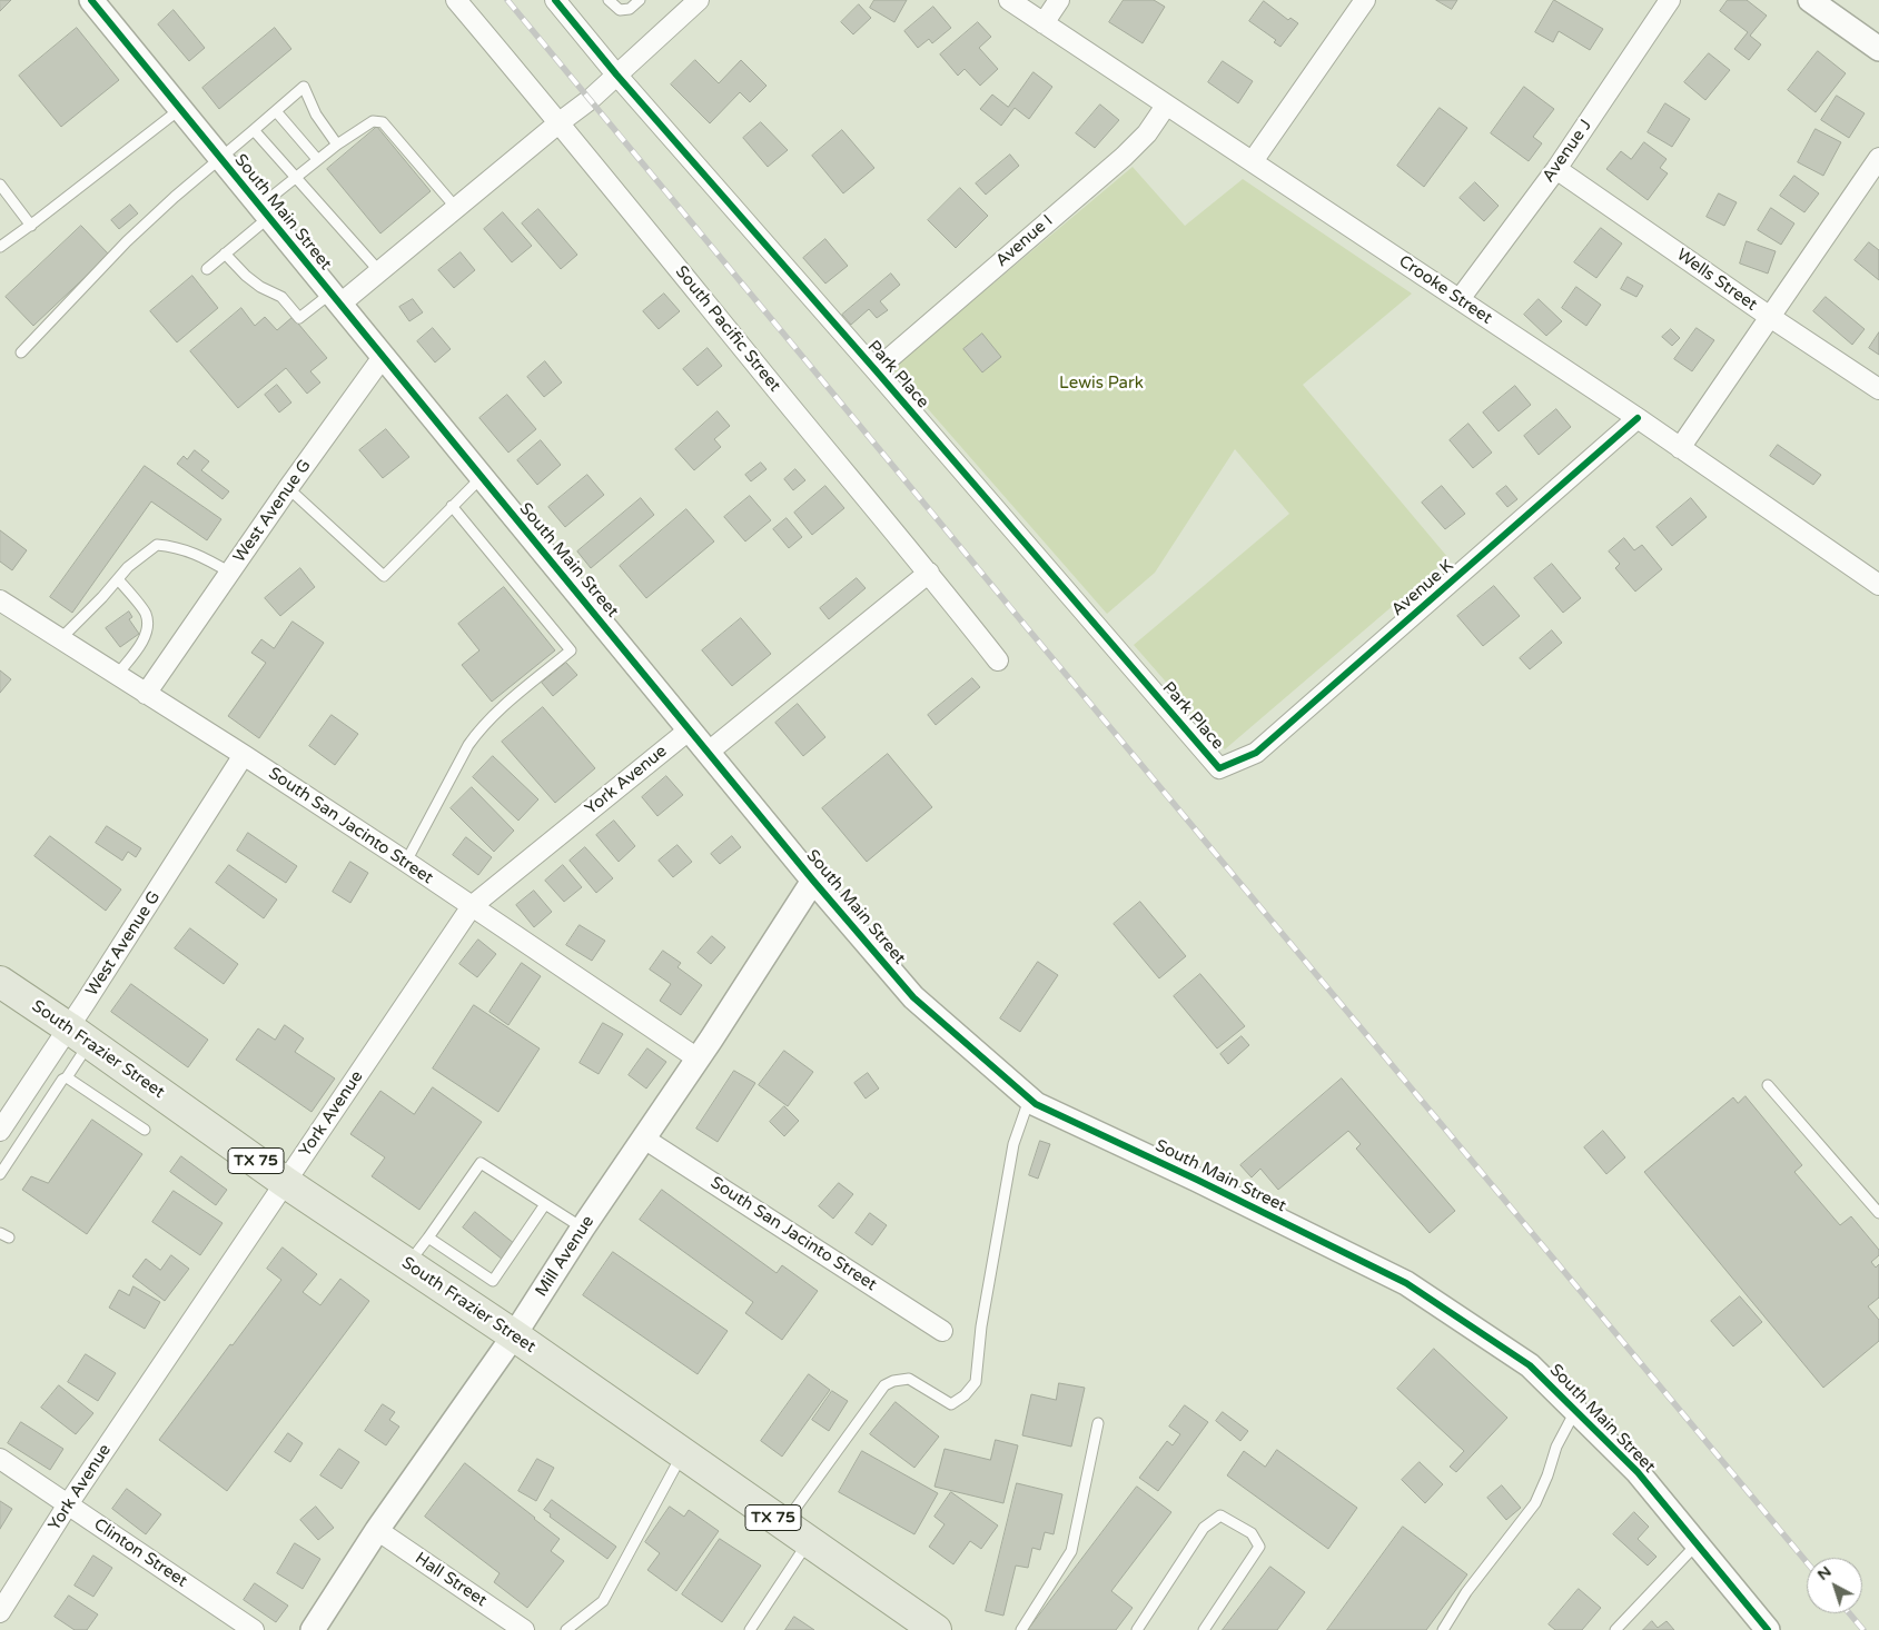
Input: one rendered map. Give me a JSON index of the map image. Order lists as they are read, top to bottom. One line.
{"streets":{"main road":["South Frazier Street","TX 75"],"street":["Avenue J","South Main Street","Avenue I","Wells Street","Crooke Street","South Pacific Street","Park Place","West Avenue G","Avenue K","York Avenue","South San Jacinto Street","Mill Avenue","Clinton Street","Hall Street"]},"crossings":[["Avenue J","Wells Street"],["Avenue J","Crooke Street"],["South Main Street","West Avenue G"],["South Main Street","York Avenue"],["South Main Street","Mill Avenue"],["Avenue I","Crooke Street"],["Avenue I","Park Place"],["Crooke Street","Avenue K"],["Park Place","Avenue K"],["West Avenue G","South San Jacinto Street"],["West Avenue G","South Frazier Street"],["York Avenue","South San Jacinto Street"],["York Avenue","South Frazier Street"],["York Avenue","Clinton Street"],["South San Jacinto Street","Mill Avenue"],["South Frazier Street","Mill Avenue"],["Mill Avenue","Hall Street"]],"parks":["Lewis Park"],"north":"top left"}
